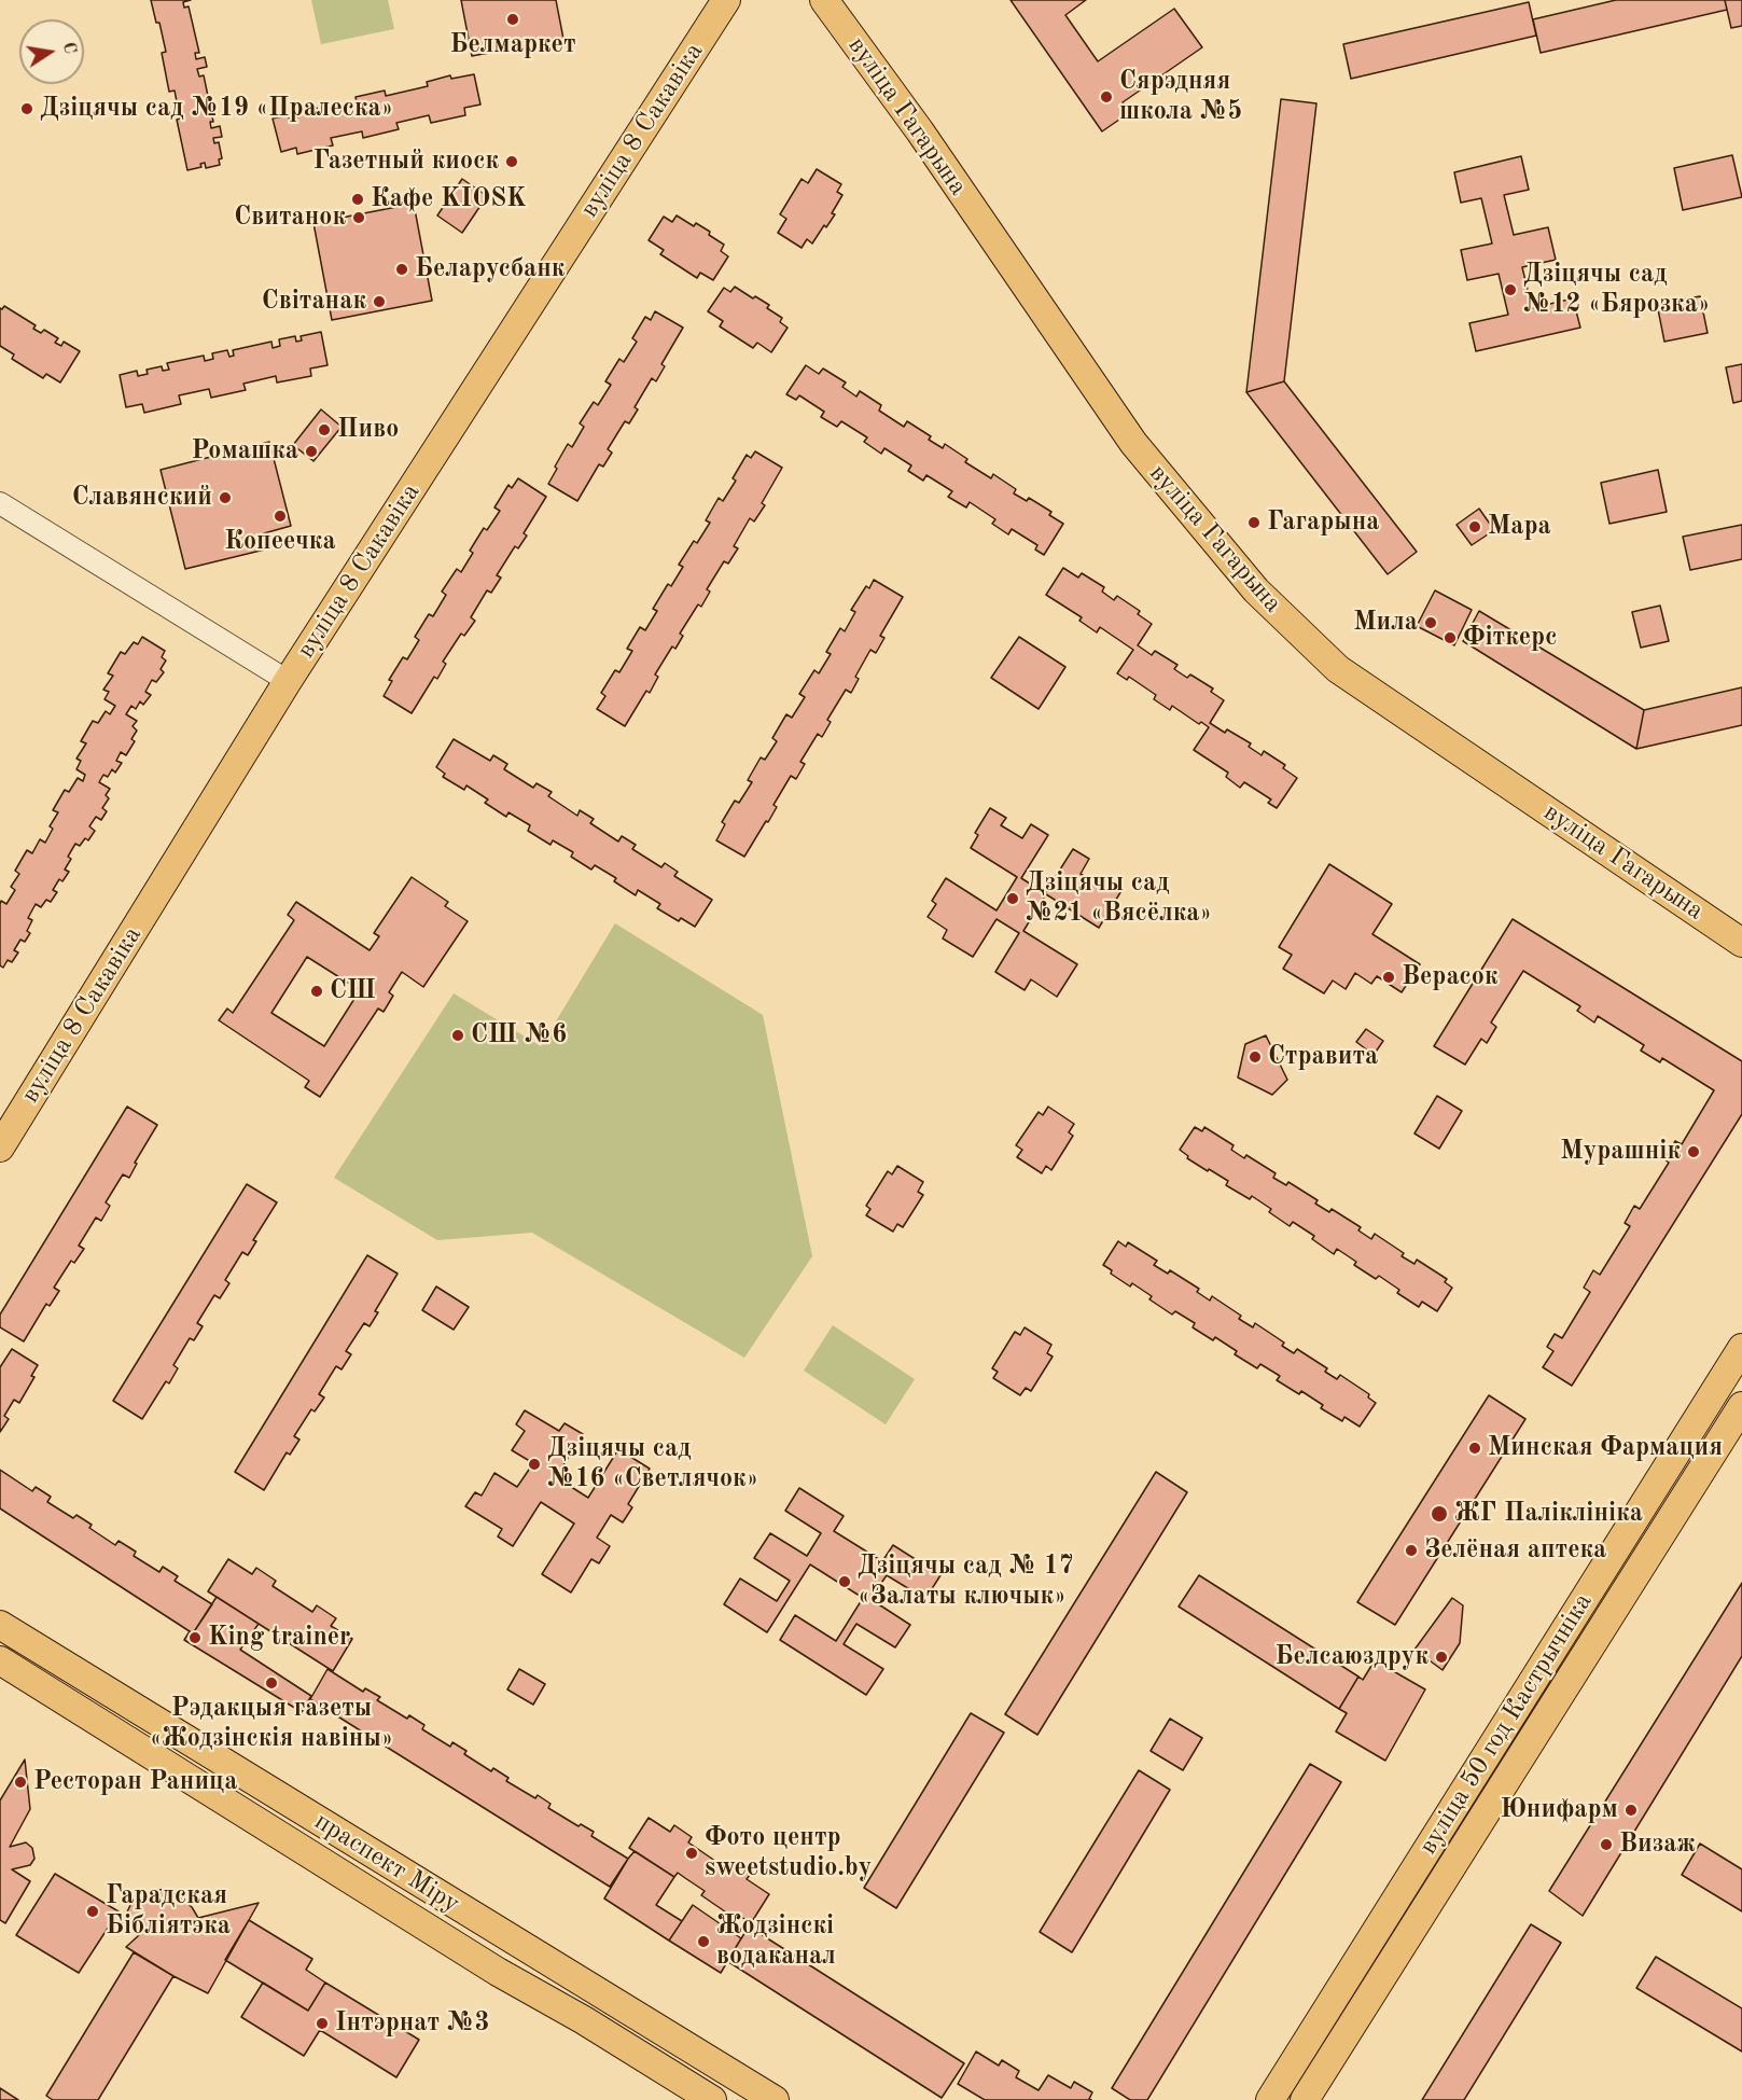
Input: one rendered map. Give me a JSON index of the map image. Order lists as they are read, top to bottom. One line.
{"streets":{"main road":["вуліца Гагарына","вуліца 8 Сакавіка","вуліца 50 год Кастрычніка","праспект Міру"]},"places":["Белмаркет","Сярэдняя школа №5","Дзіцячы сад №19 «Пралеска»","Газетный киоск","Кафе KIOSK","Свитанок","Беларусбанк","Дзіцячы сад №12 «Бярозка»","Світанак","Пиво","Ромашка","Славянский","Копеечка","Гагарына","Мара","Мила","Фіткерс","Дзіцячы сад №21 «Вясёлка»","Верасок","СШ","СШ №6","Стравита","Мурашнік","Минская Фармация","Дзіцячы сад №16 «Светлячок»","ЖГ Паліклініка","Зелёная аптека","Дзіцячы сад № 17 «Залаты ключык»","King trainer","Белсаюздрук","Рэдакцыя газеты «Жодзінскія навіны»","Ресторан Раница","Юнифарм","Визаж","Фото центр sweetstudio.by","Гарадская Бібліятэка","Жодзінскі водаканал","Інтэрнат №3"],"north":"right"}
